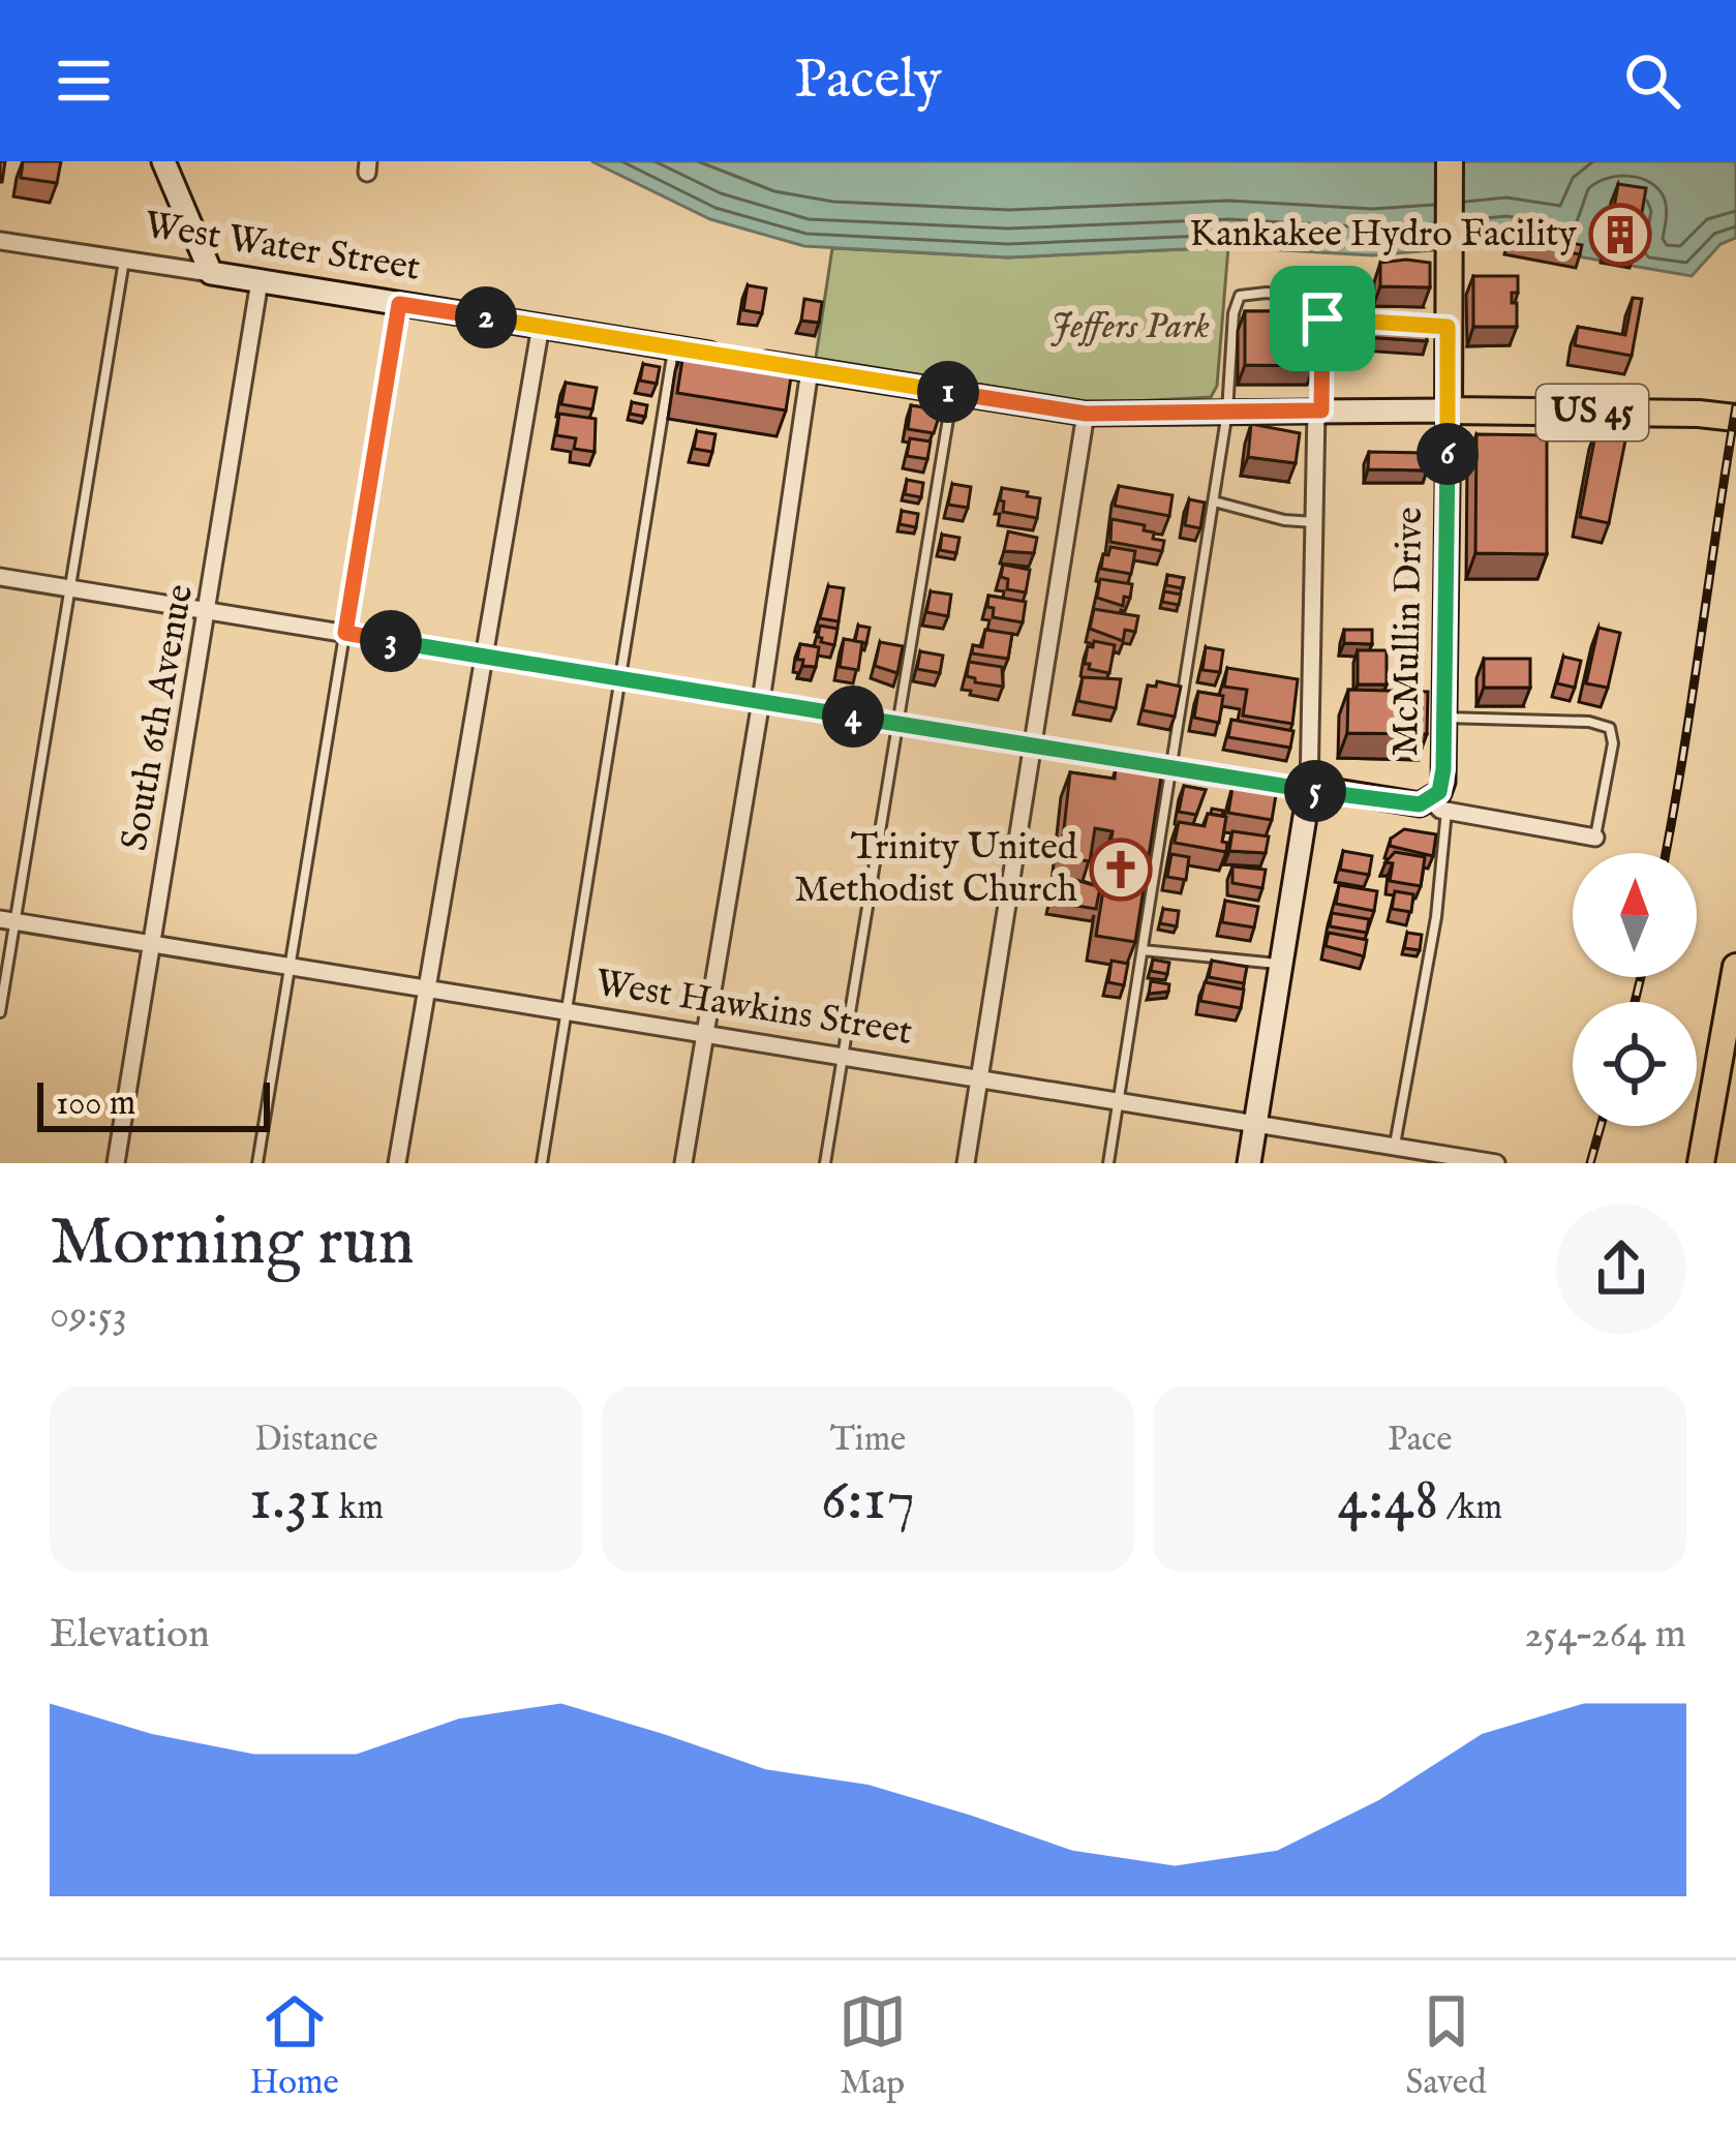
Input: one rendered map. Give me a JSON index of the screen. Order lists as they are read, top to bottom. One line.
{"streets":{"main road":["West Water Street","US 45","McMullin Drive"],"street":["South 6th Avenue","West Hawkins Street"]},"crossings":[["West Water Street","McMullin Drive"],["West Water Street","South 6th Avenue"],["South 6th Avenue","West Hawkins Street"]],"parks":["Jeffers Park"],"places":{"building":["Kankakee Hydro Facility"],"church":["Trinity United Methodist Church"]},"scale_bar":"100 m","north":"top","page":{"header":"Pacely","pins":["2","1","6","3","4","5"],"scale":"100 m","heading":["Morning run","09:53"],"stats":[["Distance","1.31 km"],["Time","6:17"],["Pace","4:48 /km"]],"chart":["Elevation","254–264 m"],"tabs":["Home","Map","Saved"]}}
